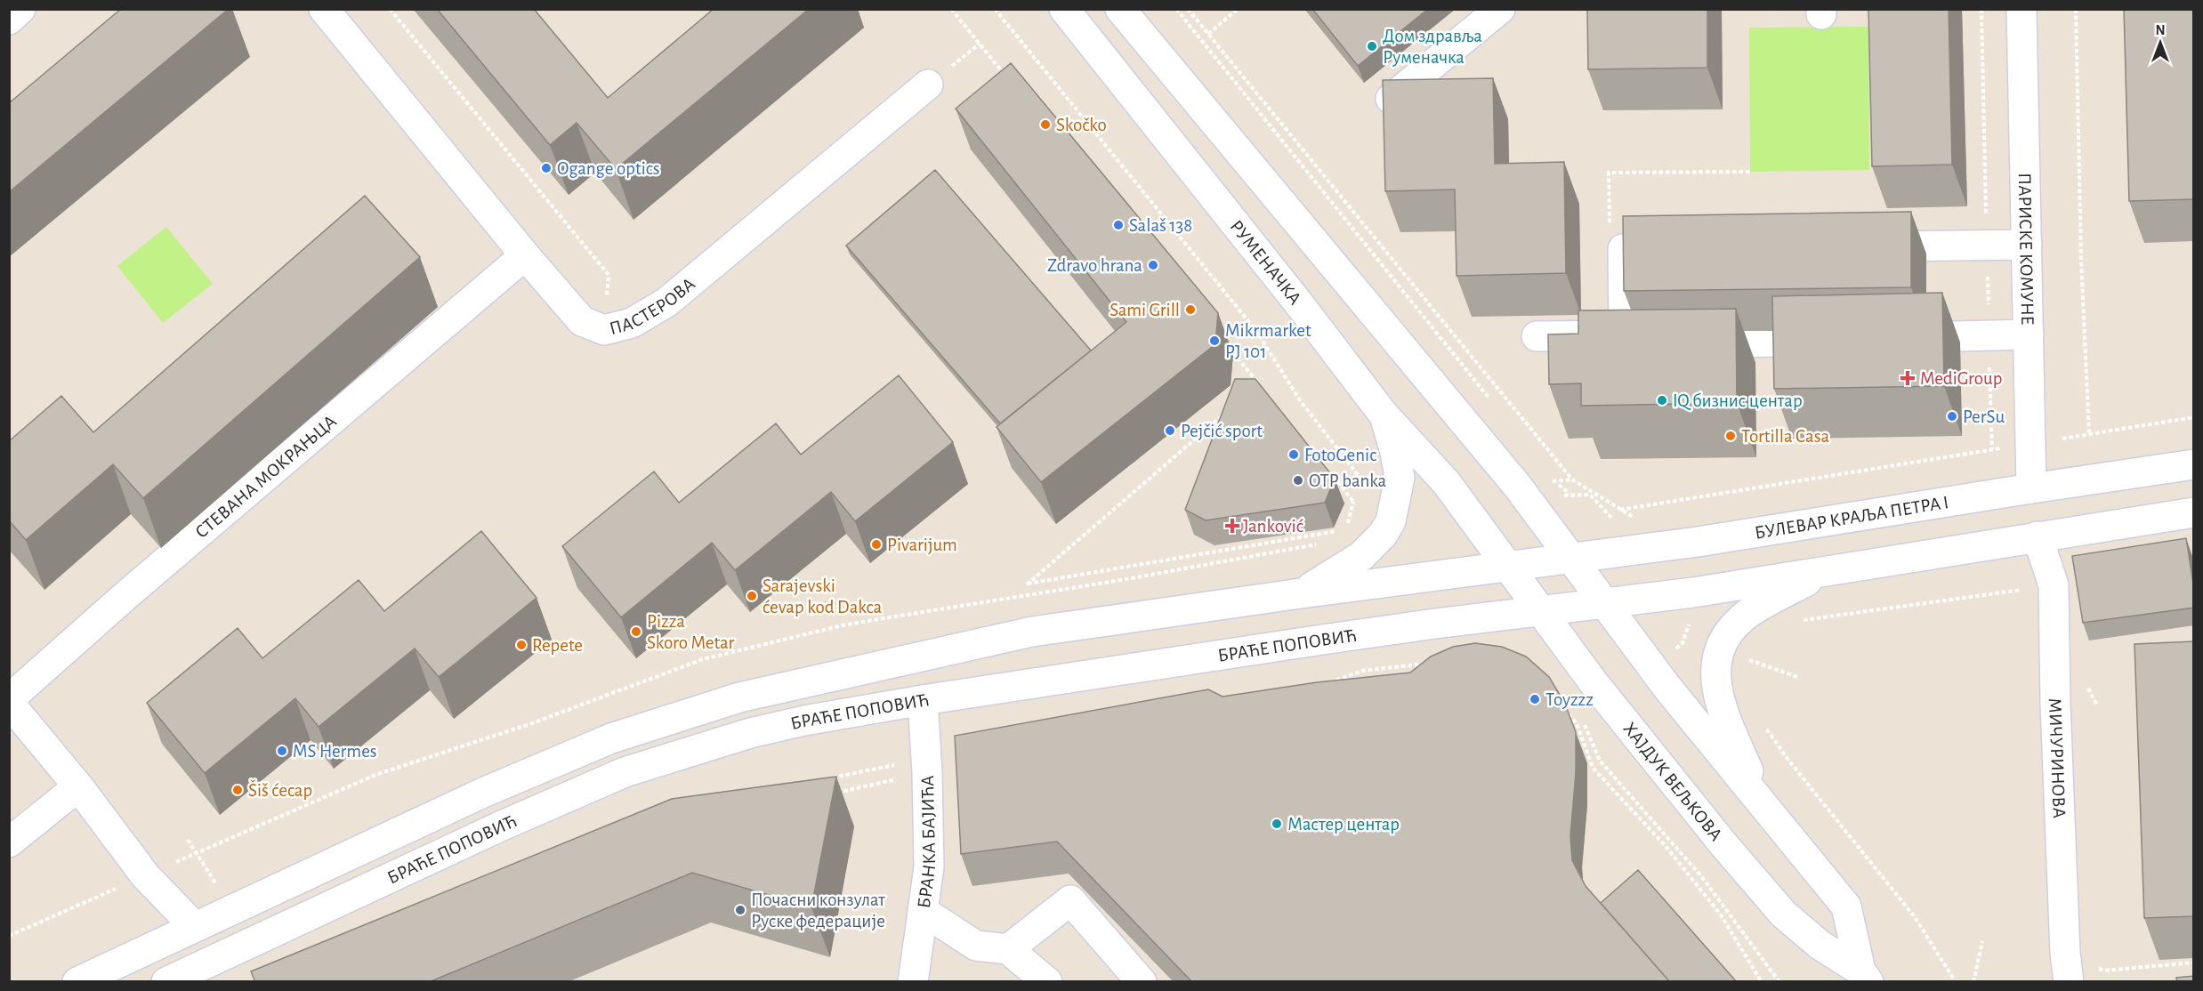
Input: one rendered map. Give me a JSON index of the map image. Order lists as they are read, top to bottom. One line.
{"streets":{"street":["ПАРИСКЕ КОМУНЕ","РУМЕНАЧКА","ПАСТЕРОВА","СТЕВАНА МОКРАЊЦА","БУЛЕВАР КРАЉА ПЕТРА I","БРАЋЕ ПОПОВИЋ","МИЧУРИНОВА","ХАЈДУК ВЕЉКОВА","БРАНКА БАЈИЋА"]},"crossings":[["ПАРИСКЕ КОМУНЕ","БУЛЕВАР КРАЉА ПЕТРА I"],["РУМЕНАЧКА","БУЛЕВАР КРАЉА ПЕТРА I"],["РУМЕНАЧКА","БРАЋЕ ПОПОВИЋ"],["РУМЕНАЧКА","ХАЈДУК ВЕЉКОВА"],["ПАСТЕРОВА","СТЕВАНА МОКРАЊЦА"],["СТЕВАНА МОКРАЊЦА","БРАЋЕ ПОПОВИЋ"],["БУЛЕВАР КРАЉА ПЕТРА I","БРАЋЕ ПОПОВИЋ"],["БУЛЕВАР КРАЉА ПЕТРА I","ХАЈДУК ВЕЉКОВА"],["БРАЋЕ ПОПОВИЋ","ХАЈДУК ВЕЉКОВА"],["БРАЋЕ ПОПОВИЋ","БРАНКА БАЈИЋА"]],"places":{"other":["Дом здравља Руменачка","Skočko","Ogange optics","Salaš 138","Zdravo hrana","Sami Grill","Mikrmarket PJ 101","IQ бизнис центар","PerSu","Pejčić sport","Tortilla Casa","FotoGenic","OTP banka","Pivarijum","Sarajevski ćevap kod Dakca","Pizza Skoro Metar","Repete","Toyzzz","MS Hermes","Šiš ćecap","Мастер центар","Почасни конзулат Руске федерације"],"health":["MediGroup","Janković"]},"north":"top"}
